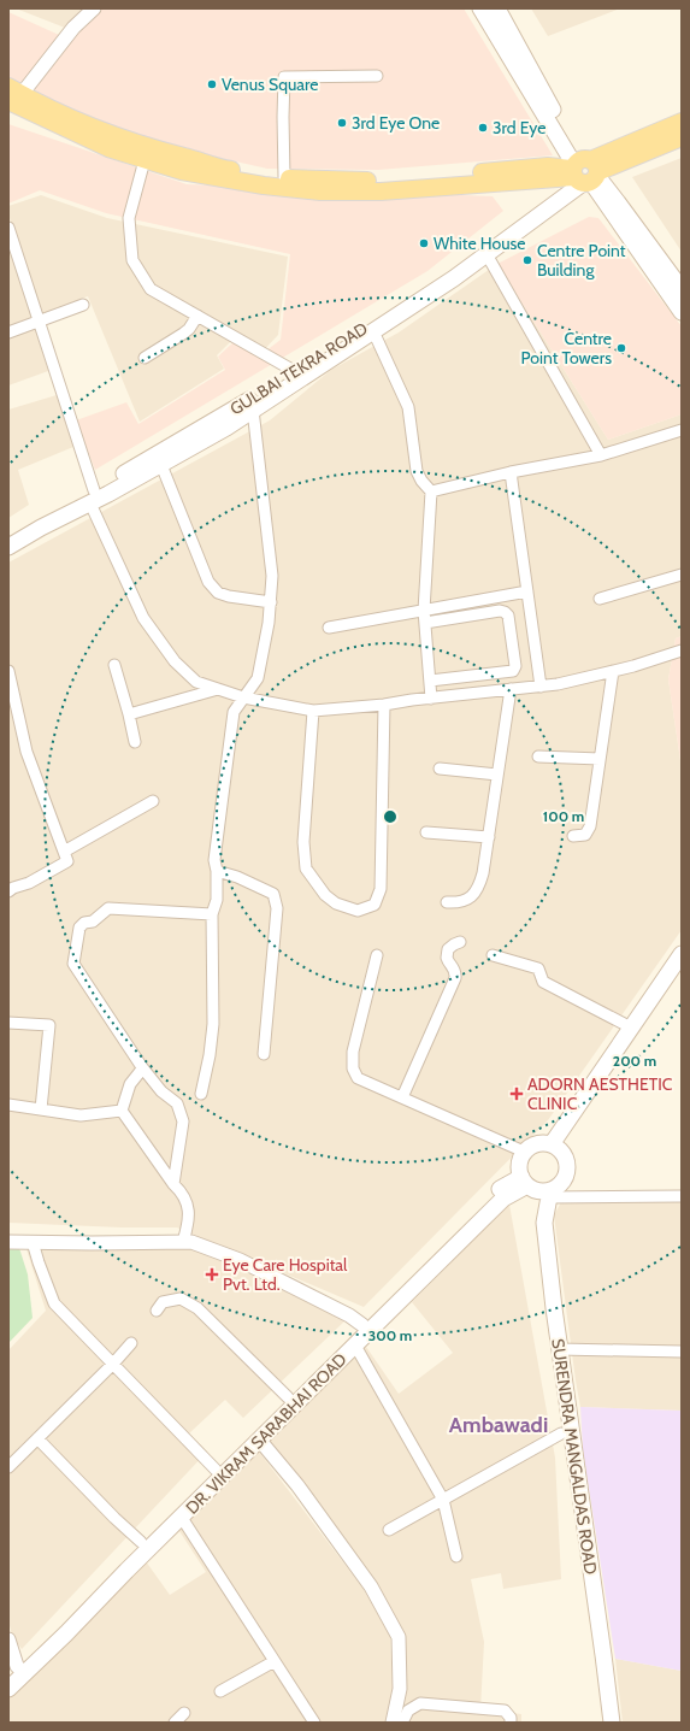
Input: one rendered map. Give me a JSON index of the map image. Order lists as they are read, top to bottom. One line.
{"streets":{"main road":["GULBAI TEKRA ROAD","DR. VIKRAM SARABHAI ROAD","SURENDRA MANGALDAS ROAD"]},"crossings":[["DR. VIKRAM SARABHAI ROAD","SURENDRA MANGALDAS ROAD"]],"districts":["Ambawadi"],"places":{"other":["Venus Square","3rd Eye One","3rd Eye","White House","Centre Point Building","Centre Point Towers"],"health":["ADORN AESTHETIC CLINIC","Eye Care Hospital Pvt. Ltd."]},"rings":["100 m","200 m","300 m"]}
